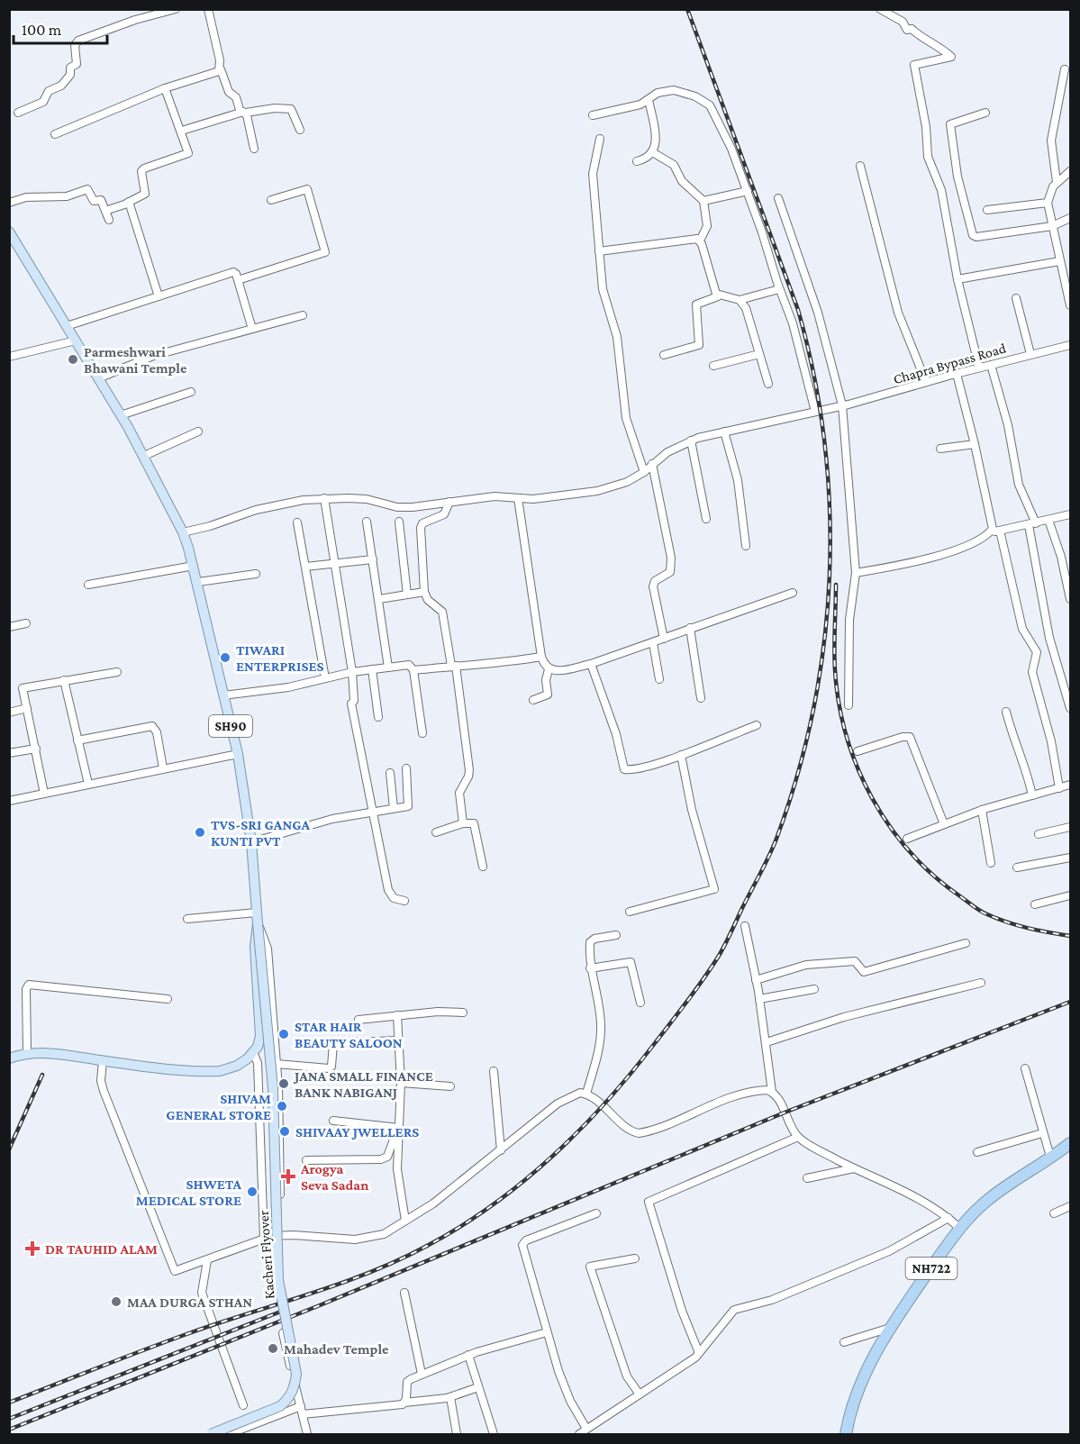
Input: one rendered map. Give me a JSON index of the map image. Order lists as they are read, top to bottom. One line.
{"streets":{"highway":["NH722"],"main road":["SH90","Kacheri Flyover"],"street":["Chapra Bypass Road"]},"crossings":[["Chapra Bypass Road","SH90"],["SH90","Kacheri Flyover"]],"places":{"other":["Parmeshwari Bhawani Temple","TIWARI ENTERPRISES","TVS-SRI GANGA KUNTI PVT","STAR HAIR BEAUTY SALOON","JANA SMALL FINANCE BANK NABIGANJ","SHIVAM GENERAL STORE","SHIVAAY JWELLERS","SHWETA MEDICAL STORE","MAA DURGA STHAN","Mahadev Temple"],"health":["Arogya Seva Sadan","DR TAUHID ALAM"]},"scale_bar":"100 m"}
